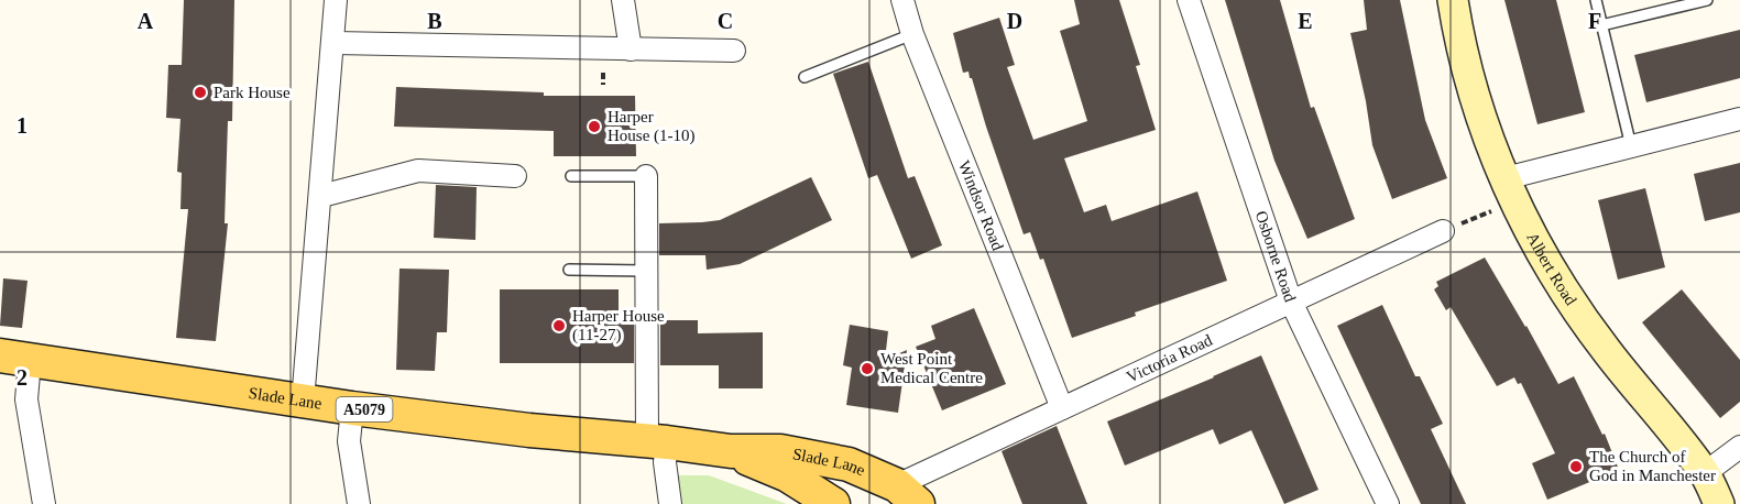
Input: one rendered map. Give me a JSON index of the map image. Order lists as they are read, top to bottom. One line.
{"streets":{"main road":["Albert Road","Slade Lane","A5079"],"street":["Windsor Road","Osborne Road","Victoria Road"]},"crossings":[["Windsor Road","Victoria Road"],["Osborne Road","Victoria Road"],["Victoria Road","Slade Lane"]],"places":["Park House","Harper House (1-10)","Harper House (11-27)","West Point Medical Centre","The Church of God in Manchester"],"grid":{"columns":["A","B","C","D","E","F"],"rows":["1","2"]}}
